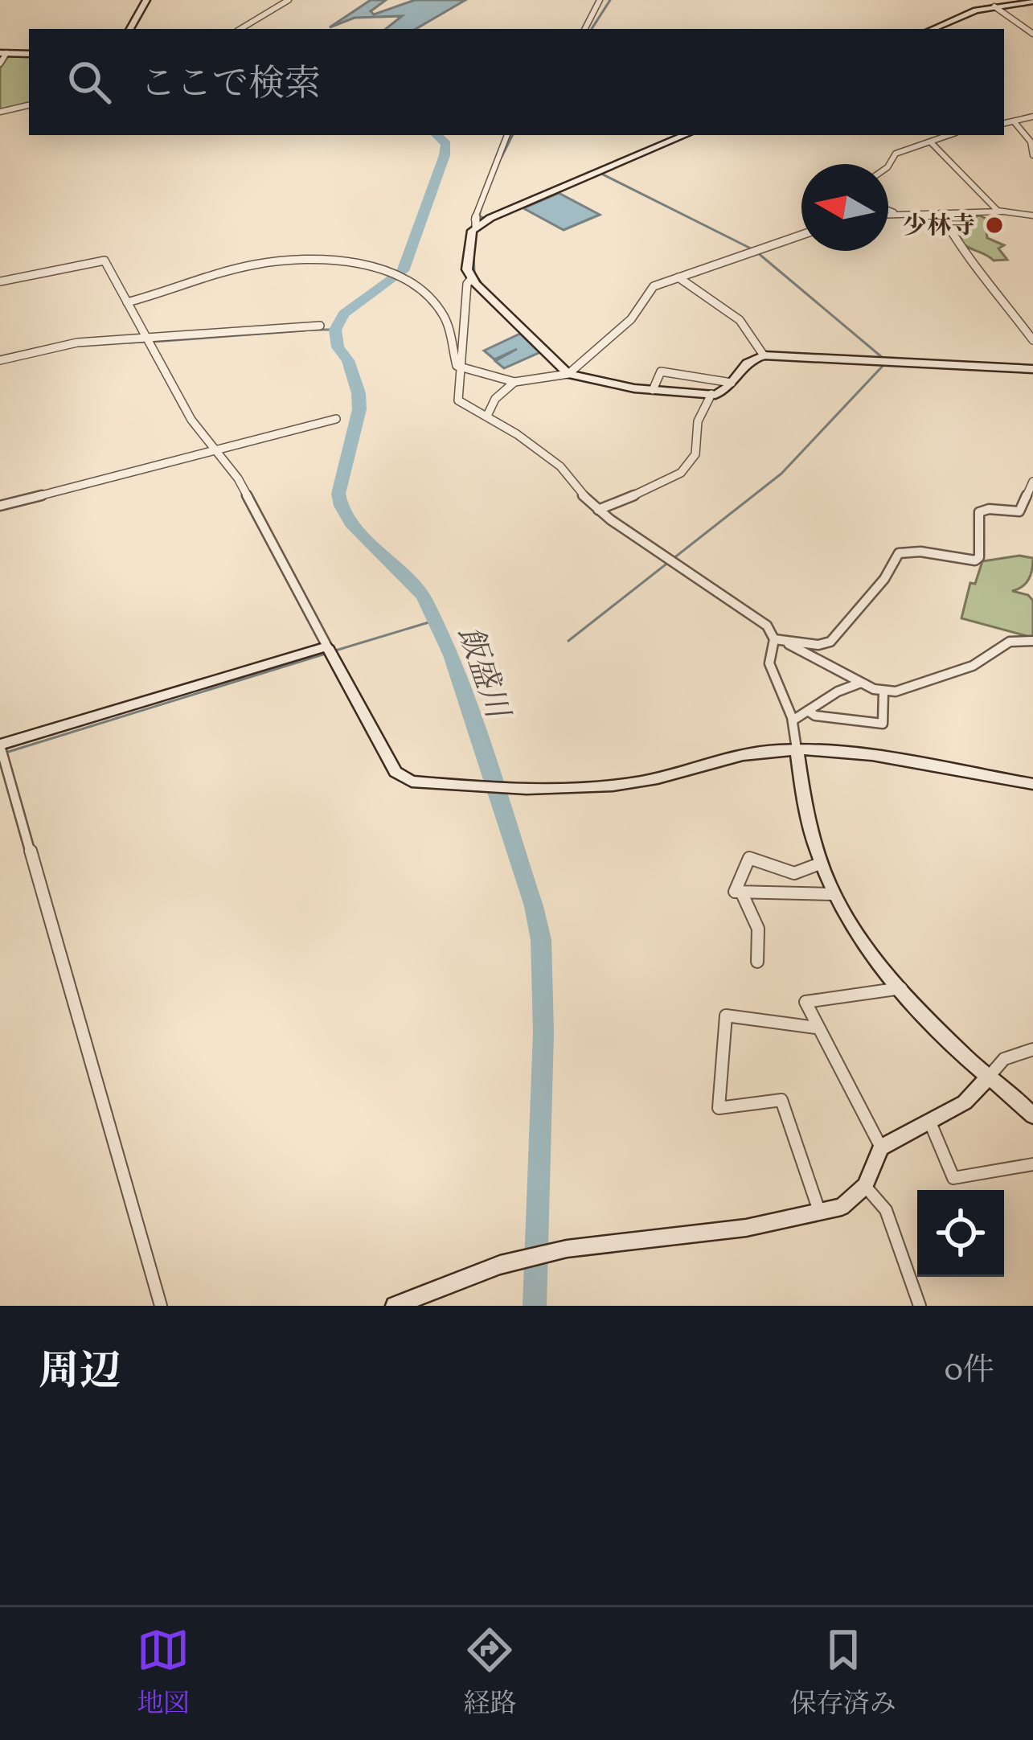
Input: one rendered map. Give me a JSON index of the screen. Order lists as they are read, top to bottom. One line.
{"water":["飯盛川"],"places":["少林寺"],"north":"left","page":{"search":"ここで検索","heading":["周辺","0件"],"nav":["地図","経路","保存済み"]}}
